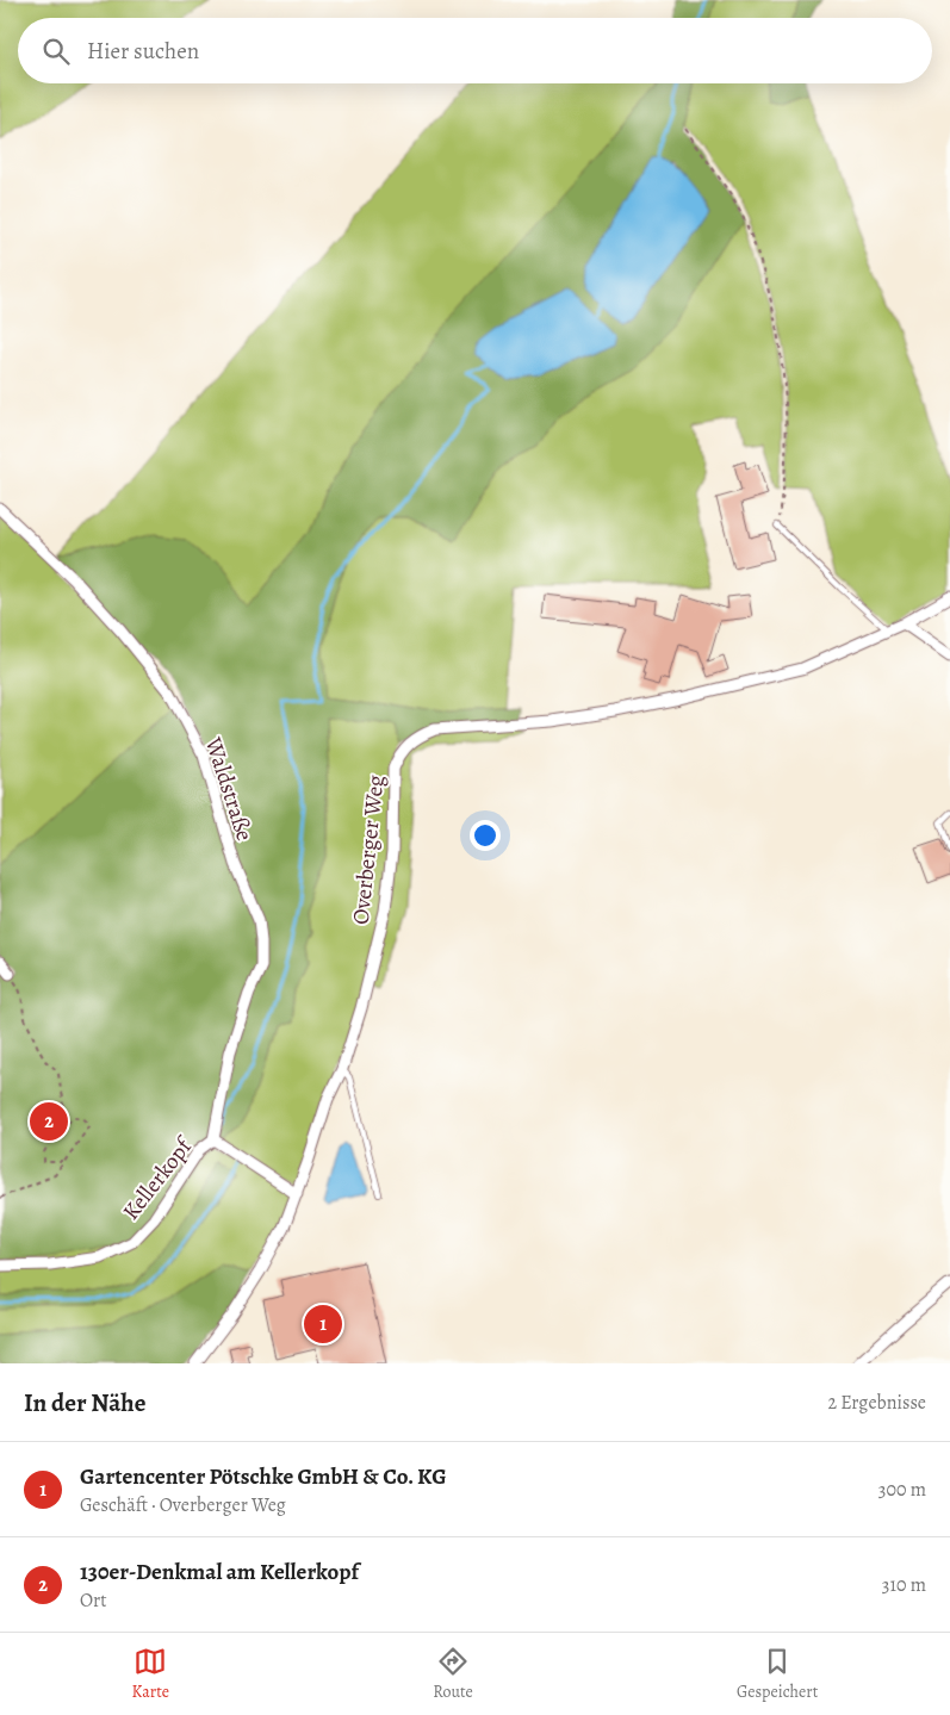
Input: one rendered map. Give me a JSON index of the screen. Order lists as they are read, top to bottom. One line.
{"streets":{"street":["Waldstraße","Overberger Weg","Kellerkopf"]},"crossings":[["Waldstraße","Kellerkopf"],["Overberger Weg","Kellerkopf"]],"page":{"search":"Hier suchen","pins":["2","1"],"heading":["In der Nähe","2 Ergebnisse"],"list":[{"mark":"1","name":"Gartencenter Pötschke GmbH & Co. KG","note":"Geschäft · Overberger Weg","value":"300 m"},{"mark":"2","name":"130er-Denkmal am Kellerkopf","note":"Ort","value":"310 m"}],"nav":["Karte","Route","Gespeichert"]}}
